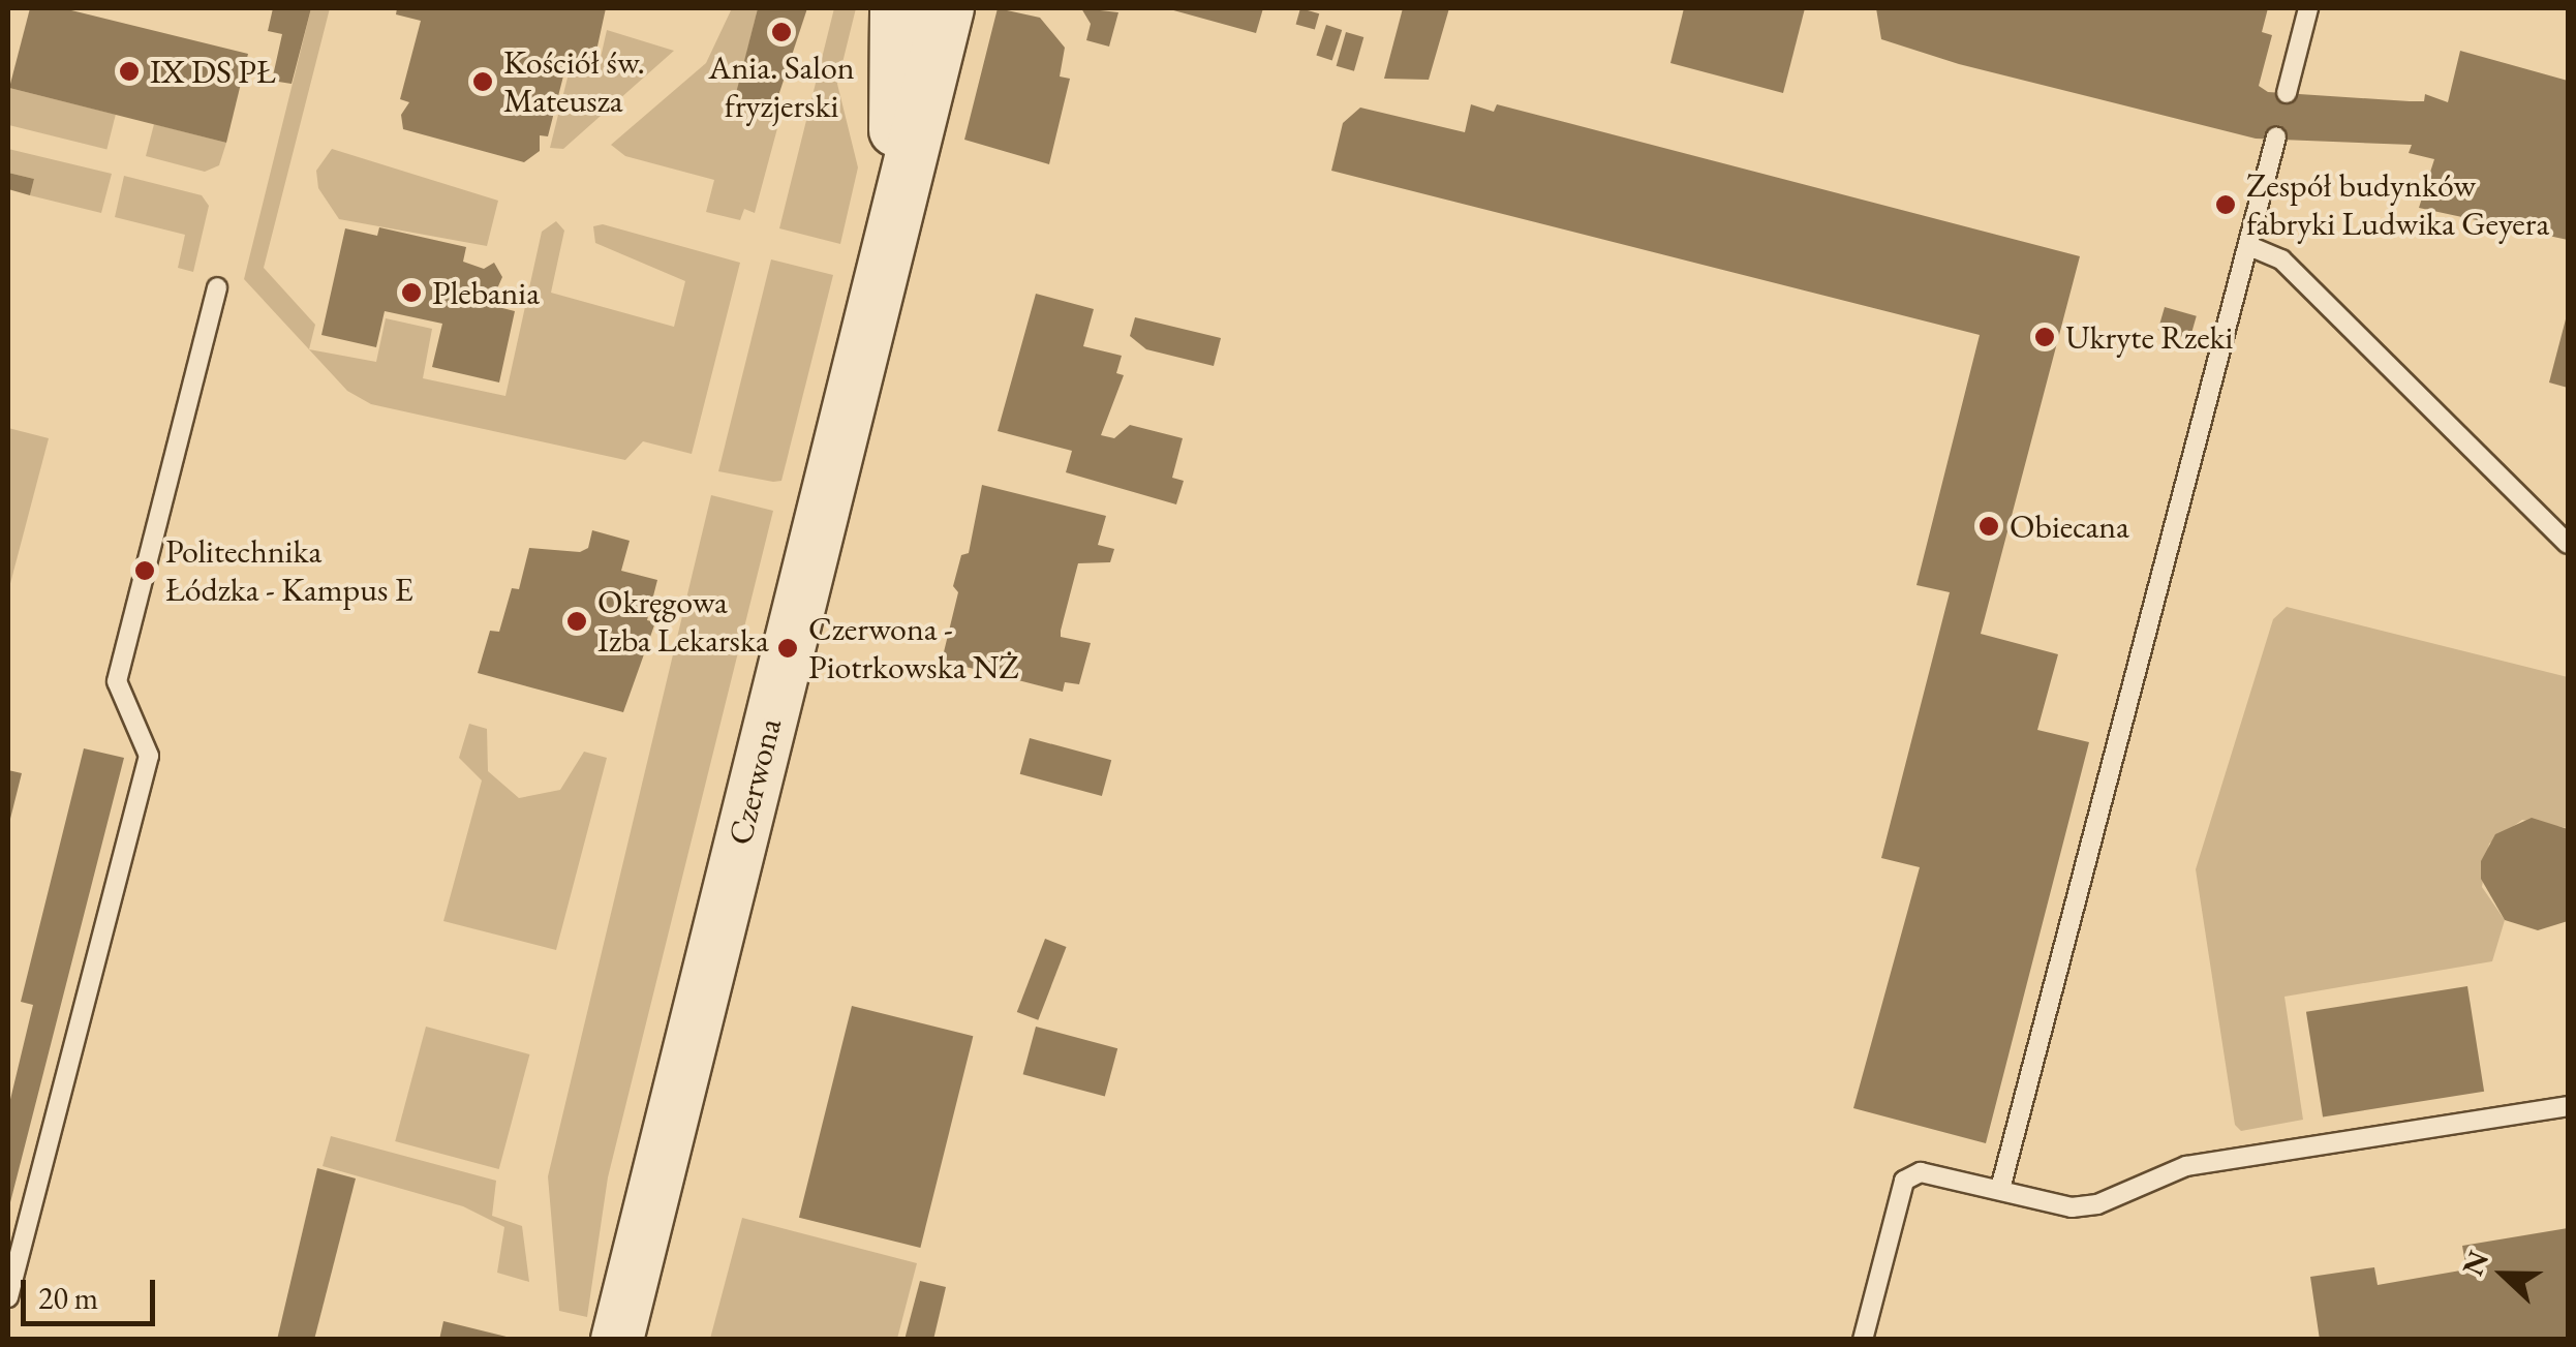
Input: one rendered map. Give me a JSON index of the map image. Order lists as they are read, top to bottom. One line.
{"streets":{"street":["Czerwona"]},"places":["Ania. Salon fryzjerski","IX DS PŁ","Kościół św. Mateusza","Zespół budynków fabryki Ludwika Geyera","Plebania","Ukryte Rzeki","Obiecana","Politechnika Łódzka - Kampus E","Okręgowa Izba Lekarska","Czerwona - Piotrkowska NŻ"],"scale_bar":"20 m","north":"left"}
